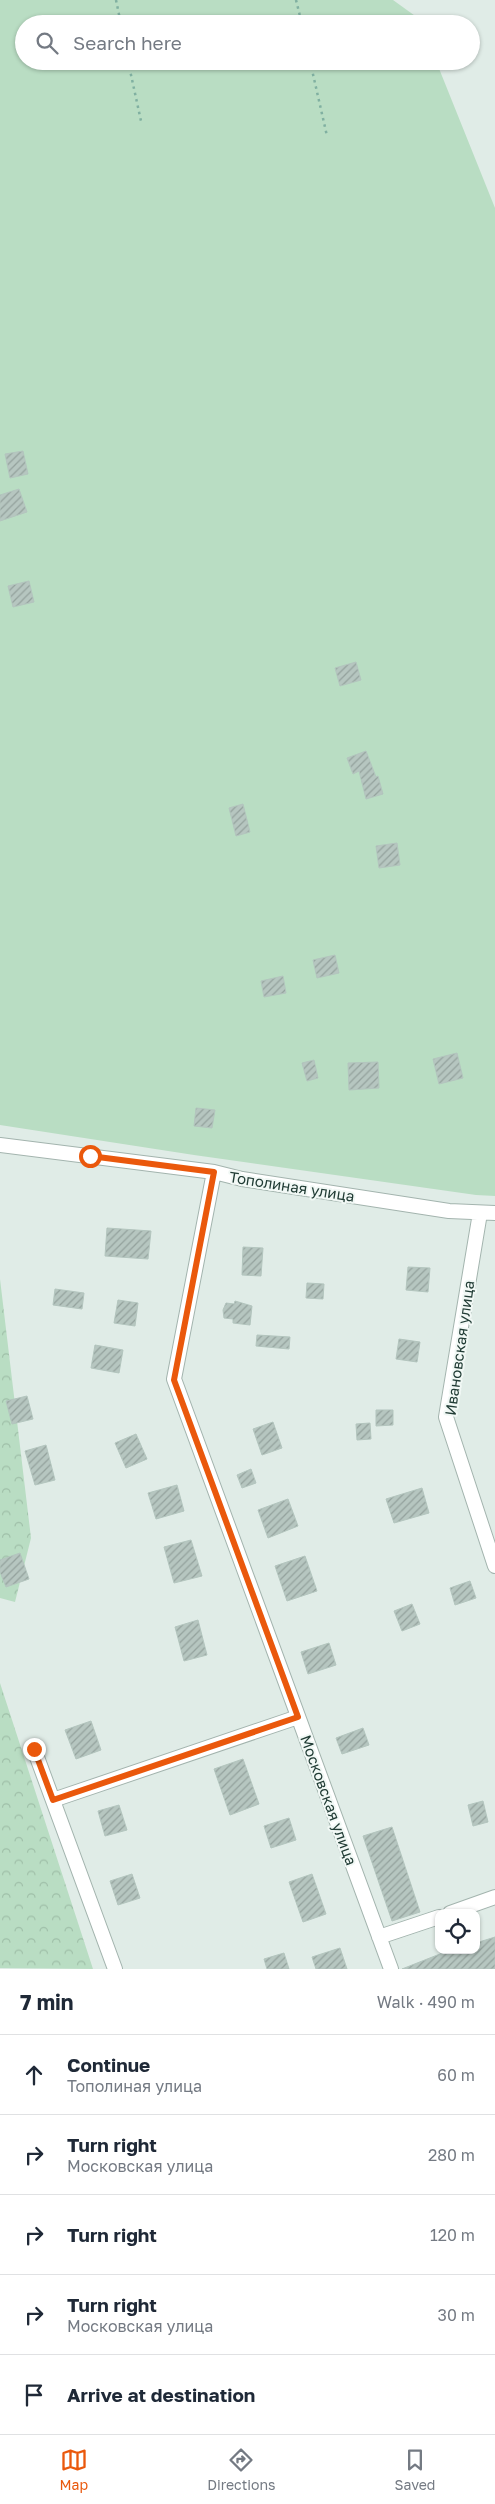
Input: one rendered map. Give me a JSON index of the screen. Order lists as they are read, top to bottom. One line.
{"streets":{"street":["Тополиная улица","Ивановская улица","Московская улица"]},"crossings":[["Тополиная улица","Ивановская улица"],["Тополиная улица","Московская улица"]],"page":{"search":"Search here","heading":["7 min","Walk · 490 m"],"list":[["Continue","Тополиная улица","60 m"],["Turn right","Московская улица","280 m"],["Turn right","120 m"],["Turn right","Московская улица","30 m"],"Arrive at destination"],"nav":["Map","Directions","Saved"]}}
